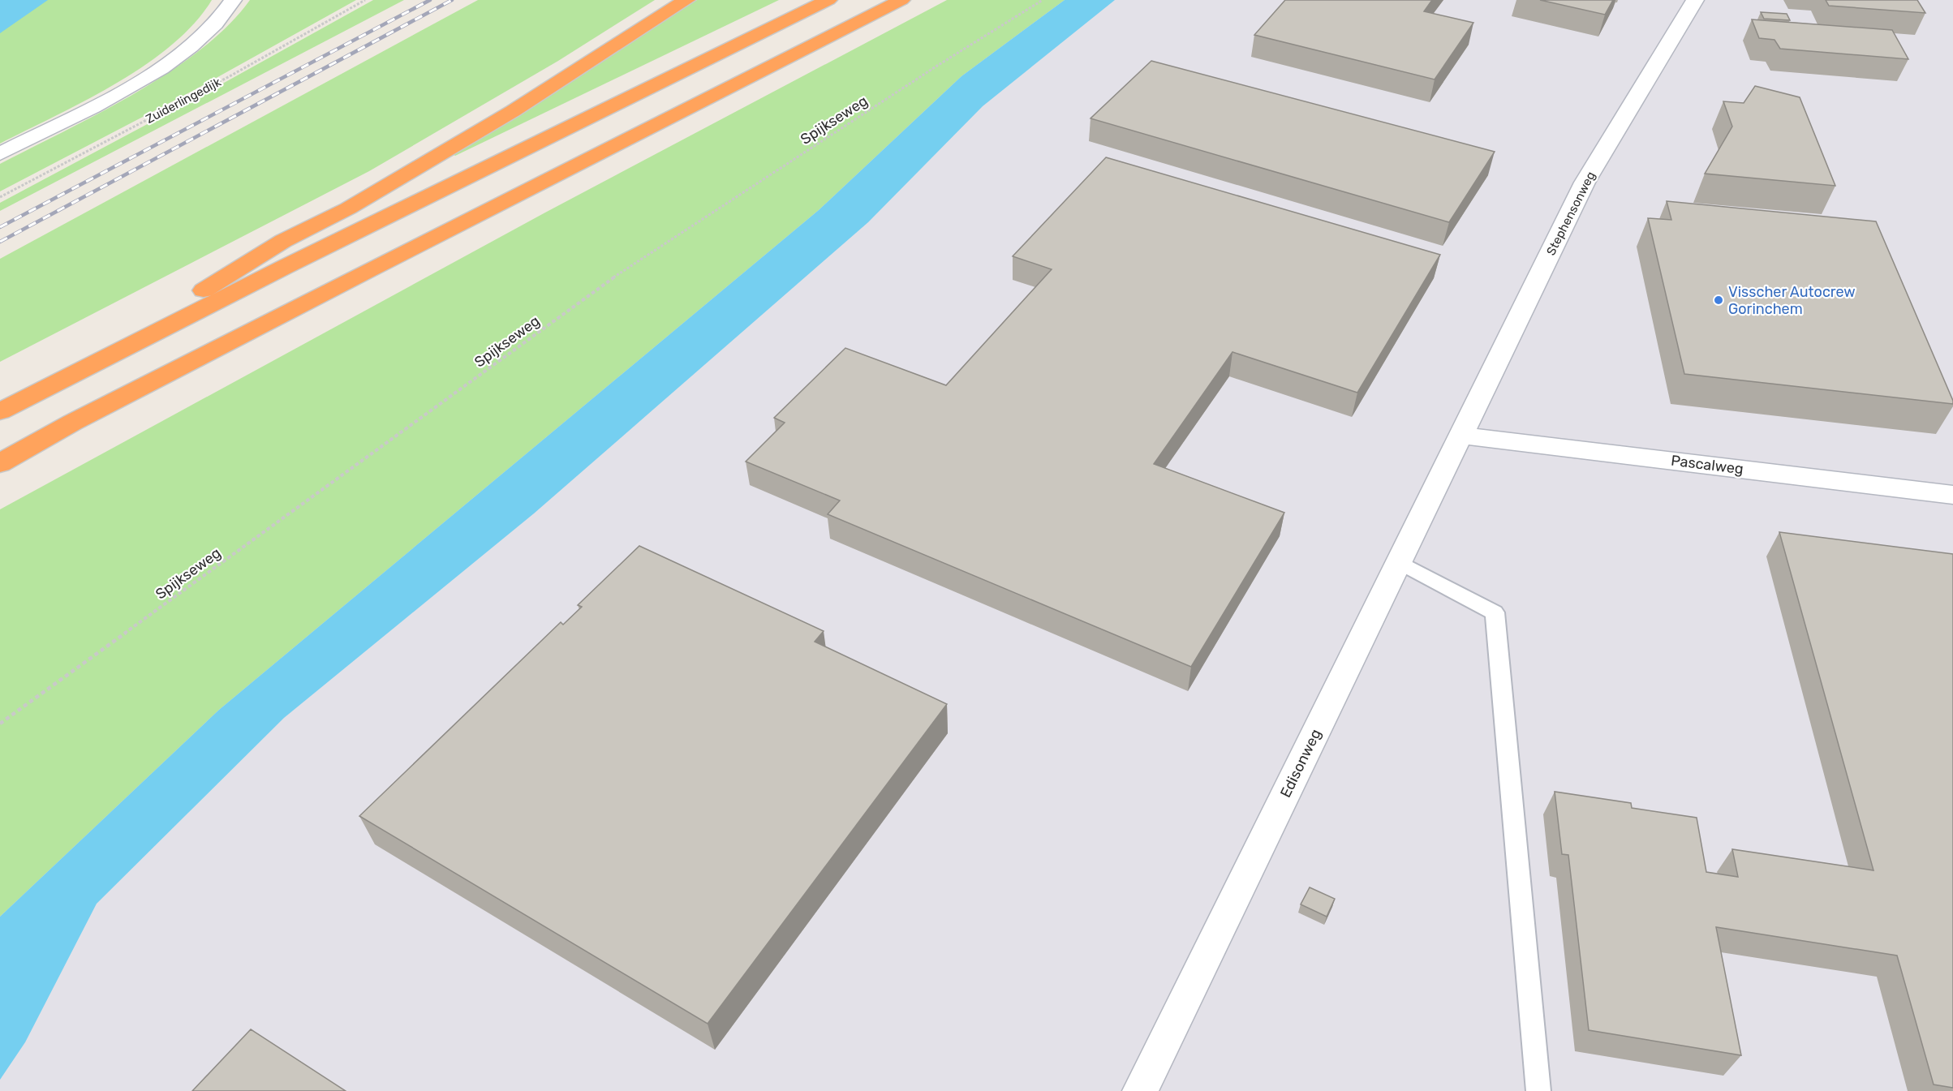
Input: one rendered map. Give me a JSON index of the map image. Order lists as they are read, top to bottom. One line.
{"streets":{"street":["Stephensonweg","Pascalweg","Edisonweg"],"path":["Zuiderlingedijk","Spijkseweg"]},"crossings":[["Stephensonweg","Pascalweg"],["Stephensonweg","Edisonweg"],["Pascalweg","Edisonweg"]],"places":["Visscher Autocrew Gorinchem"]}
